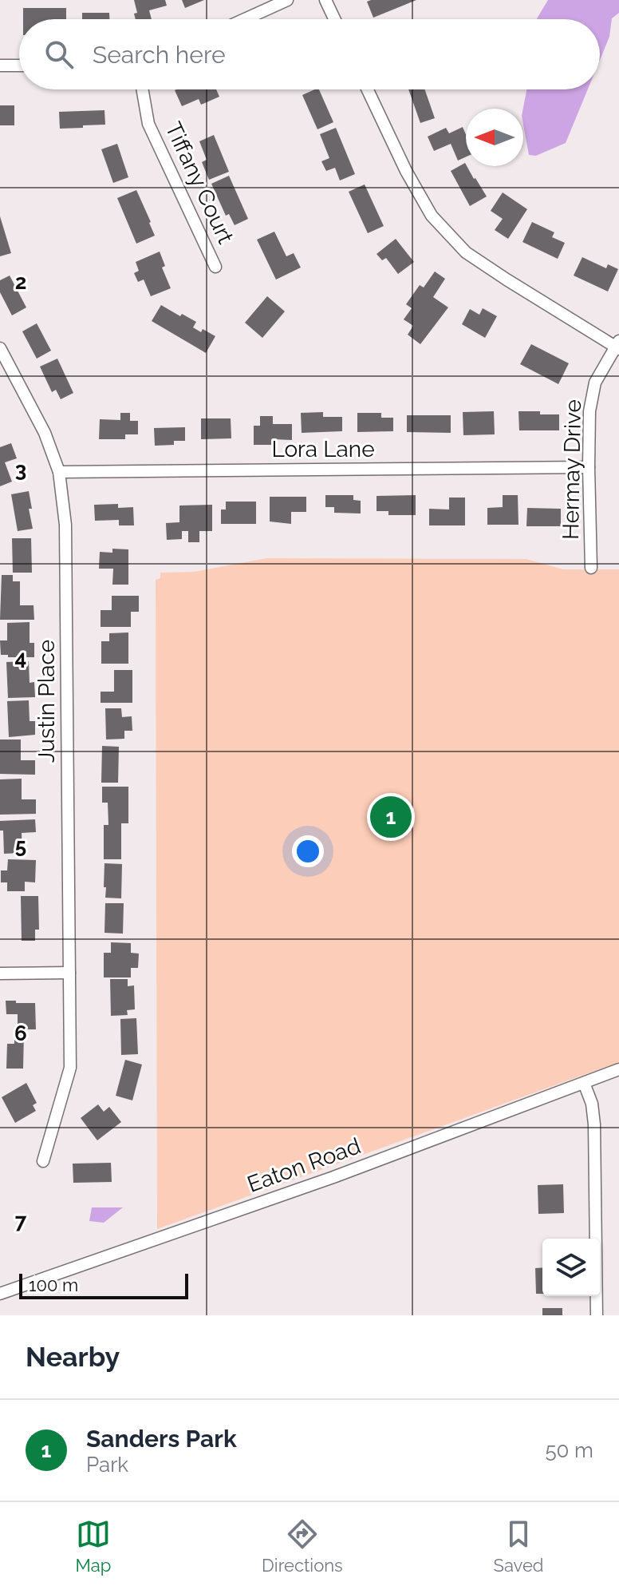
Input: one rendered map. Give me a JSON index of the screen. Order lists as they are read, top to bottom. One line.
{"streets":{"street":["Tiffany Court","Lora Lane","Hermay Drive","Justin Place","Eaton Road"]},"crossings":[["Lora Lane","Hermay Drive"],["Lora Lane","Justin Place"]],"scale_bar":"100 m","north":"left","page":{"search":"Search here","pins":"1","scale":"100 m","heading":"Nearby","list":[{"mark":"1","name":"Sanders Park","note":"Park","value":"50 m"}],"nav":["Map","Directions","Saved"]},"grid":{"rows":["2","3","4","5","6","7"]}}
